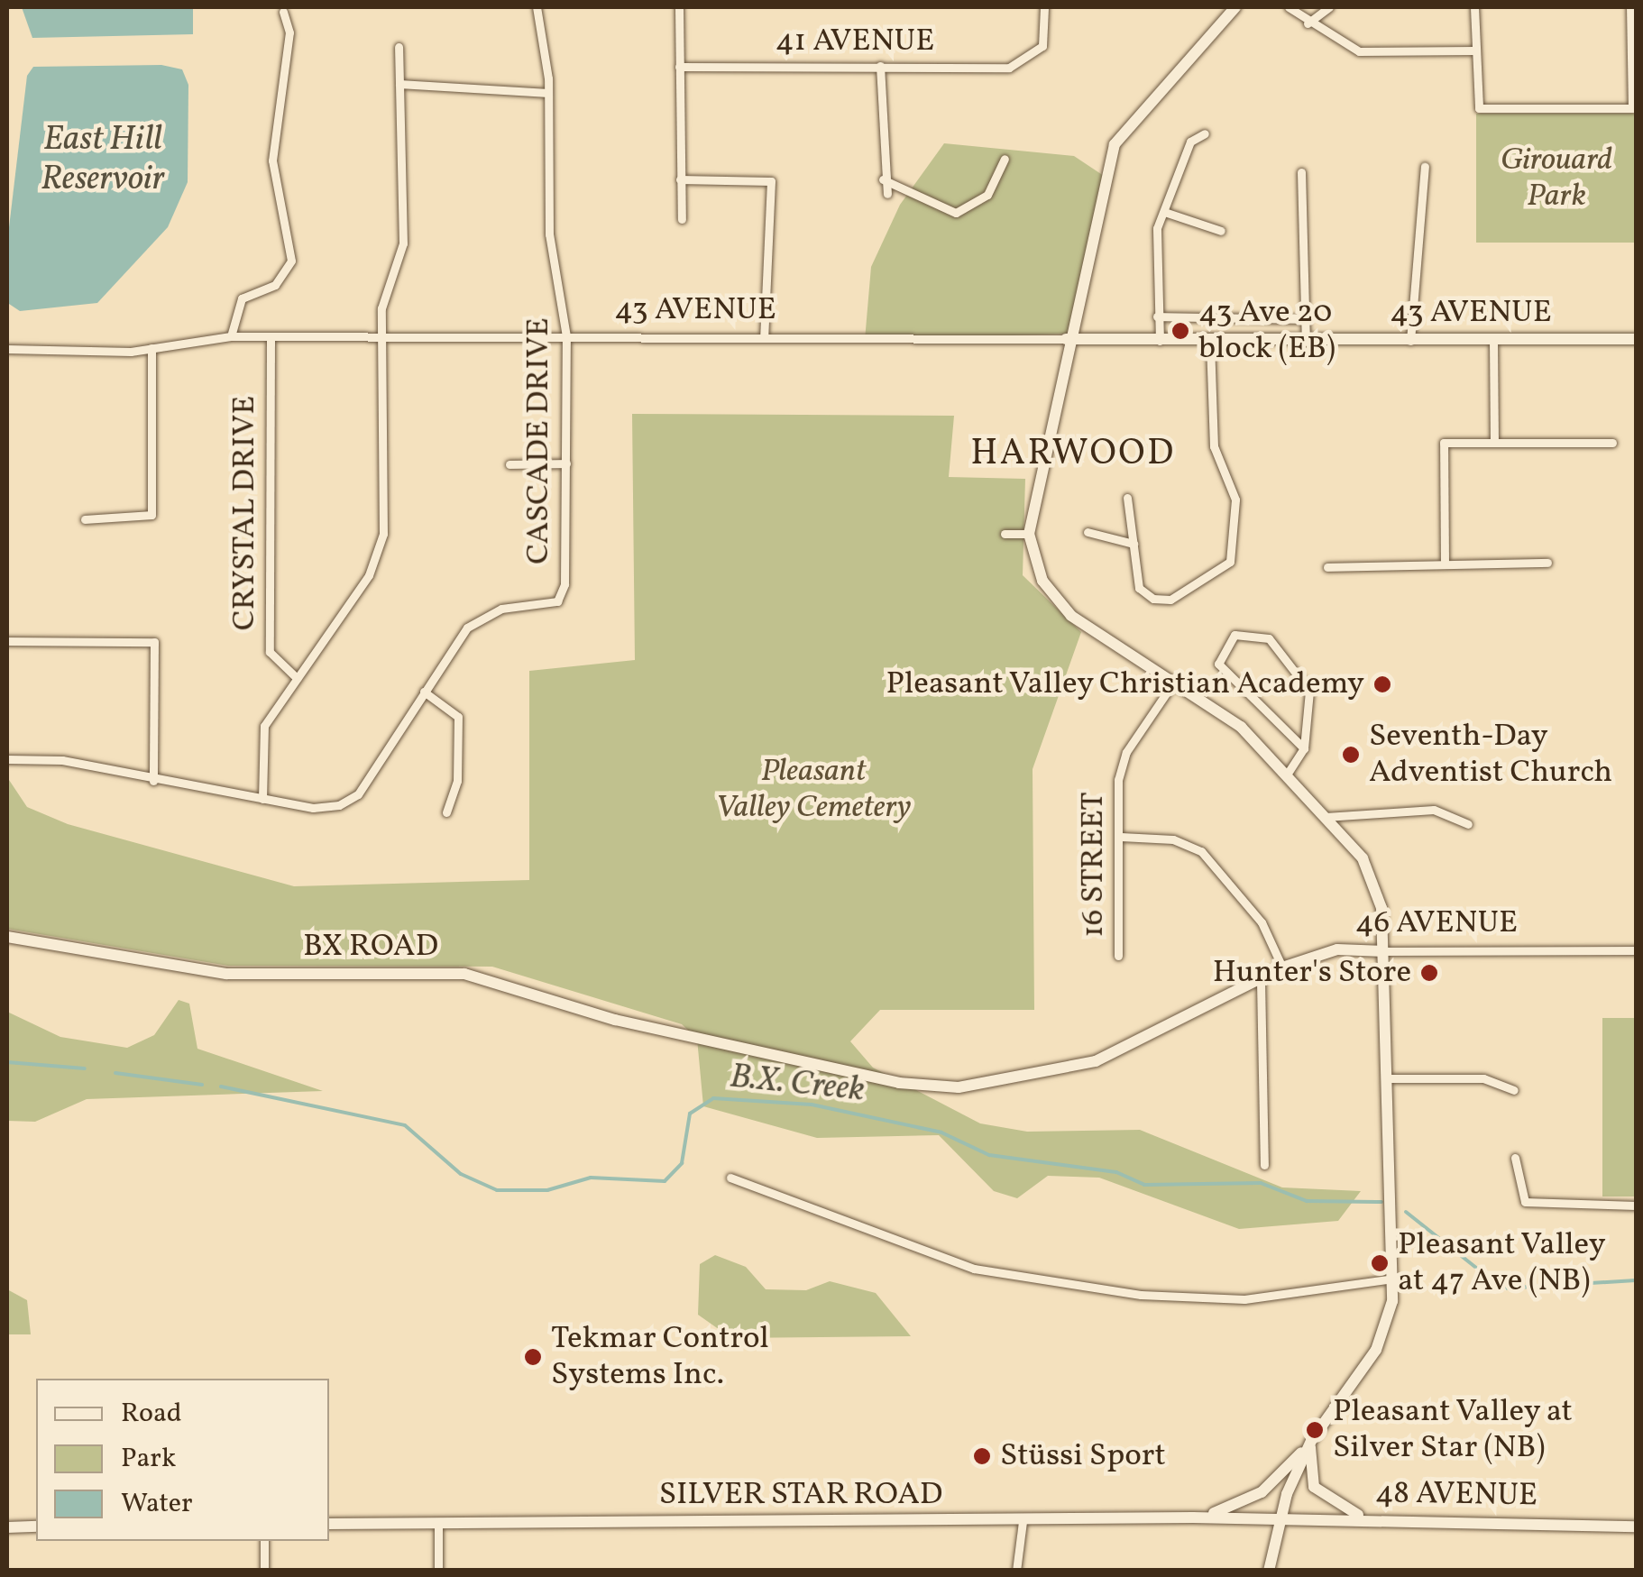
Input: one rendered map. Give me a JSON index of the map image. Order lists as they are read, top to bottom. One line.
{"streets":{"street":["41 AVENUE","43 AVENUE","CASCADE DRIVE","CRYSTAL DRIVE","16 STREET","46 AVENUE","BX ROAD","SILVER STAR ROAD","48 AVENUE"]},"crossings":[["43 AVENUE","CASCADE DRIVE"],["43 AVENUE","CRYSTAL DRIVE"],["46 AVENUE","BX ROAD"],["SILVER STAR ROAD","48 AVENUE"]],"districts":["HARWOOD"],"water":["East Hill Reservoir","B.X. Creek"],"parks":["Girouard Park","Pleasant Valley Cemetery"],"places":["43 Ave 20 block (EB)","Pleasant Valley Christian Academy","Seventh-Day Adventist Church","Hunter's Store","Pleasant Valley at 47 Ave (NB)","Tekmar Control Systems Inc.","Pleasant Valley at Silver Star (NB)","Stüssi Sport"],"legend":["Road","Park","Water"]}
